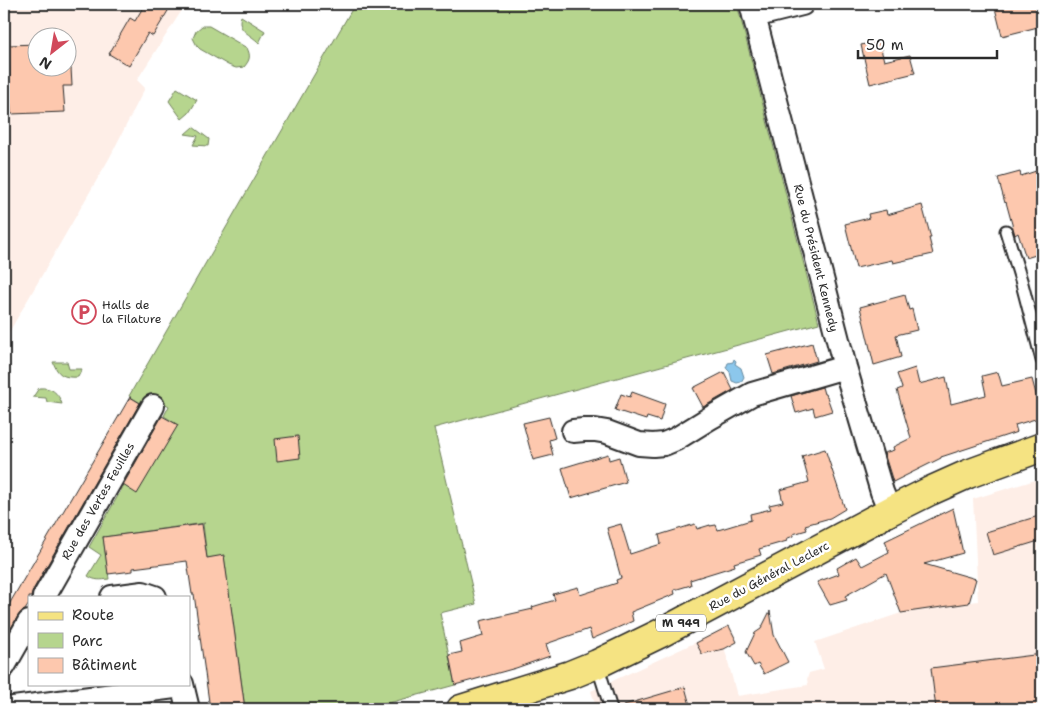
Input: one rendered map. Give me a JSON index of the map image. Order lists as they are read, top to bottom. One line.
{"streets":{"main road":["Rue du Général Leclerc","M 949"],"street":["Rue du Président Kennedy","Rue des Vertes Feuilles"]},"crossings":[["Rue du Président Kennedy","Rue du Général Leclerc"]],"places":{"parking":["Halls de la Filature"]},"legend":["Route","Parc","Bâtiment"],"scale_bar":"50 m","north":"bottom left"}
